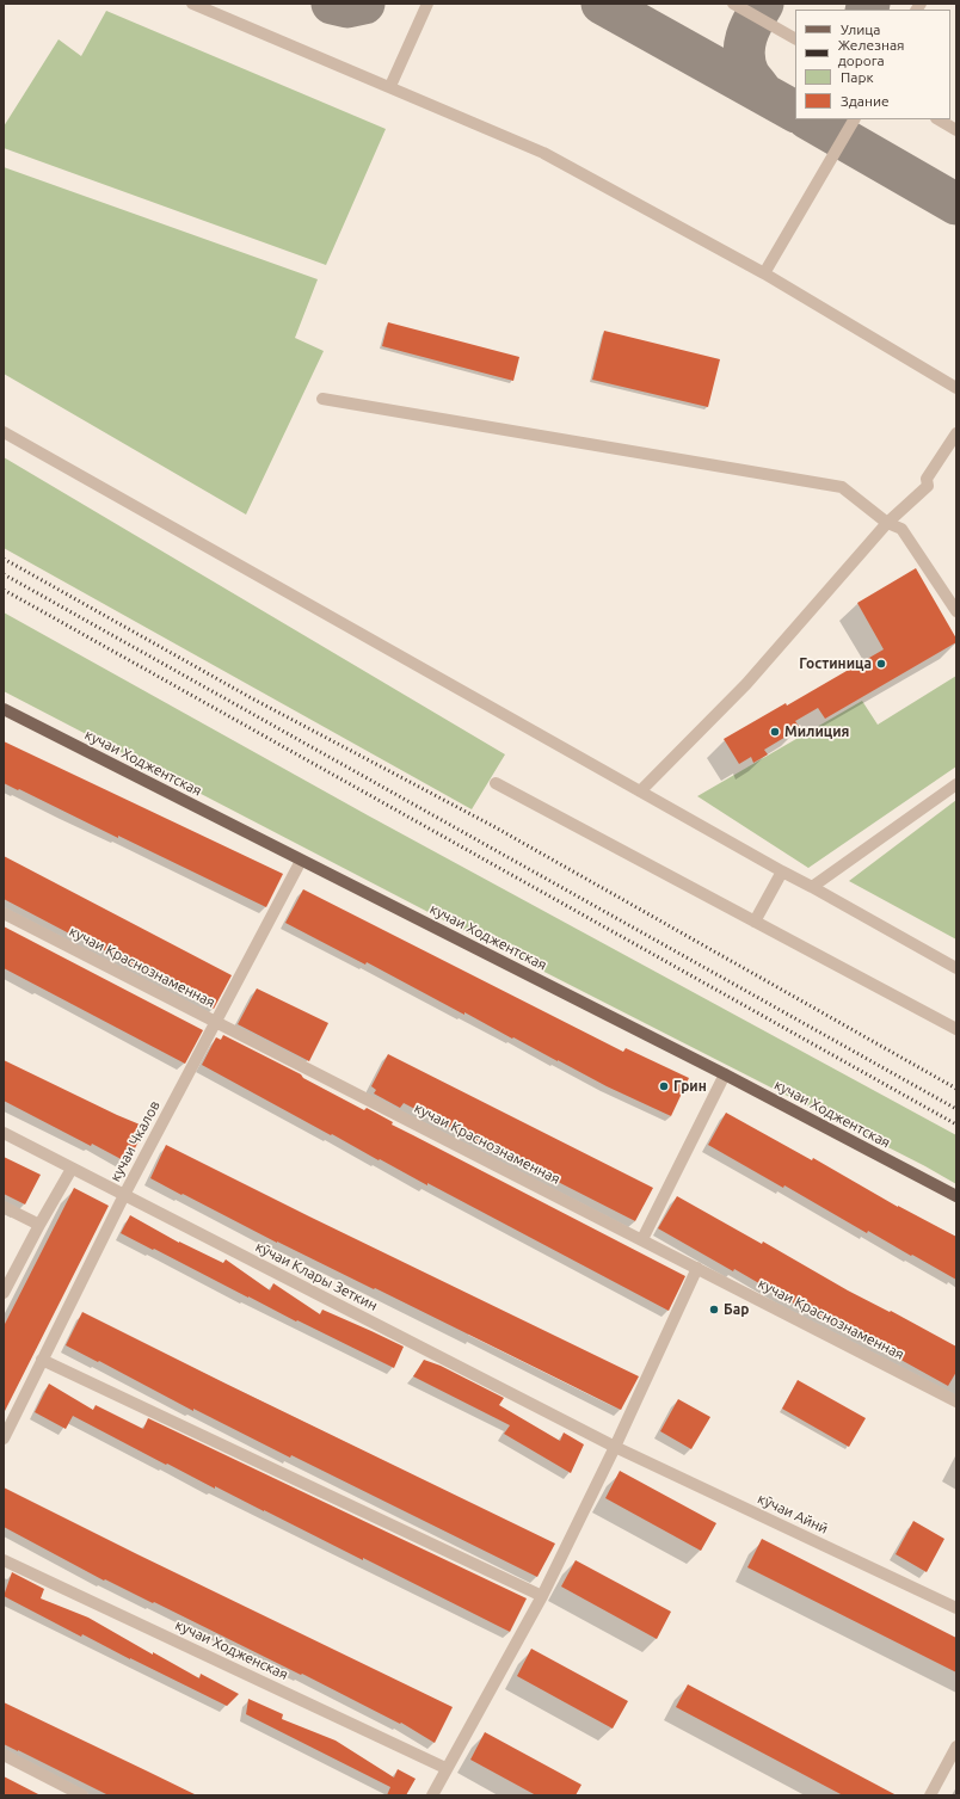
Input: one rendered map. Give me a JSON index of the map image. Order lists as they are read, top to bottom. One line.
{"streets":{"main road":["кучаи Ходжентская"],"street":["кучаи Краснознаменная","кучаи Чкалов","кӯчаи Клары Зеткин","кӯчаи Айнӣ","кучаи Ходженская"]},"crossings":[["кучаи Ходжентская","кучаи Чкалов"],["кучаи Краснознаменная","кучаи Чкалов"],["кучаи Чкалов","кӯчаи Клары Зеткин"],["кӯчаи Клары Зеткин","кӯчаи Айнӣ"]],"places":["Гостиница","Милиция","Грин","Бар"],"legend":["Улица","Железная дорога","Парк","Здание"]}
